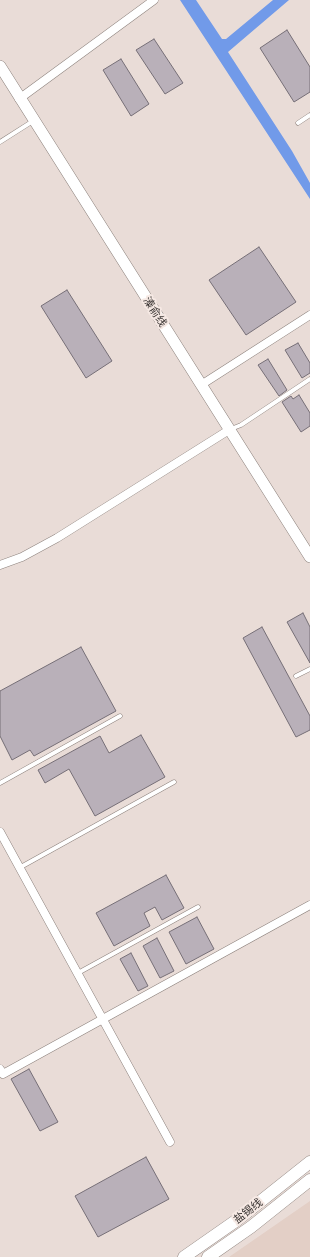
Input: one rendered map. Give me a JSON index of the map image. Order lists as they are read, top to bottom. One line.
{"streets":{"main road":["溱俞线","盐锡线"]}}
